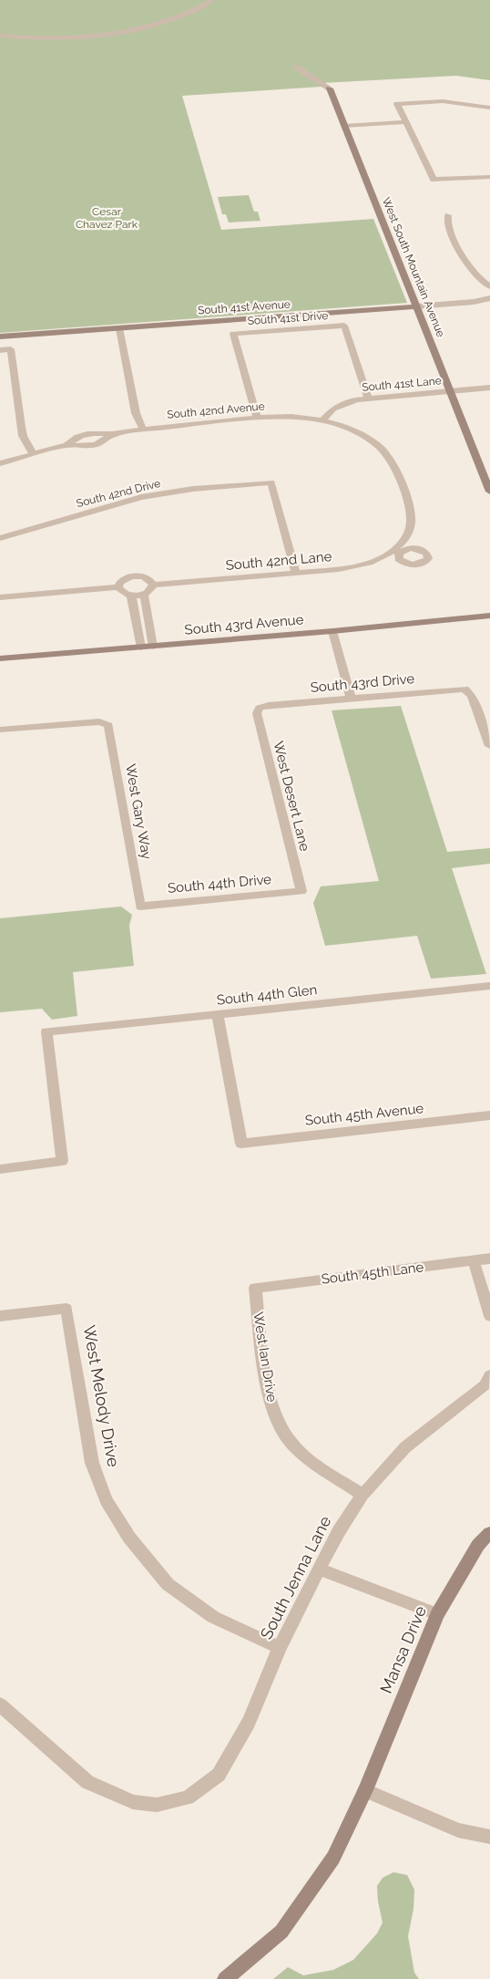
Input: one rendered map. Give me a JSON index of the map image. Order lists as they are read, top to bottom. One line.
{"streets":{"street":["West South Mountain Avenue","South 41st Avenue","South 41st Drive","South 41st Lane","South 42nd Avenue","South 42nd Drive","South 42nd Lane","South 43rd Avenue","South 43rd Drive","West Desert Lane","West Gary Way","South 44th Drive","South 44th Glen","South 45th Avenue","South 45th Lane","West Ian Drive","West Melody Drive","South Jenna Lane","Mansa Drive"]},"crossings":[["West South Mountain Avenue","South 41st Avenue"],["West South Mountain Avenue","South 41st Lane"],["South 41st Drive","South 41st Lane"],["South 41st Drive","South 42nd Avenue"],["South 41st Lane","South 42nd Avenue"],["South 42nd Avenue","South 42nd Lane"],["South 42nd Drive","South 42nd Lane"],["South 43rd Drive","West Desert Lane"],["West Desert Lane","South 44th Drive"],["West Gary Way","South 44th Drive"],["South 44th Glen","South 45th Avenue"],["South 45th Lane","West Ian Drive"],["West Ian Drive","South Jenna Lane"],["West Melody Drive","South Jenna Lane"]],"parks":["Cesar Chavez Park"]}
